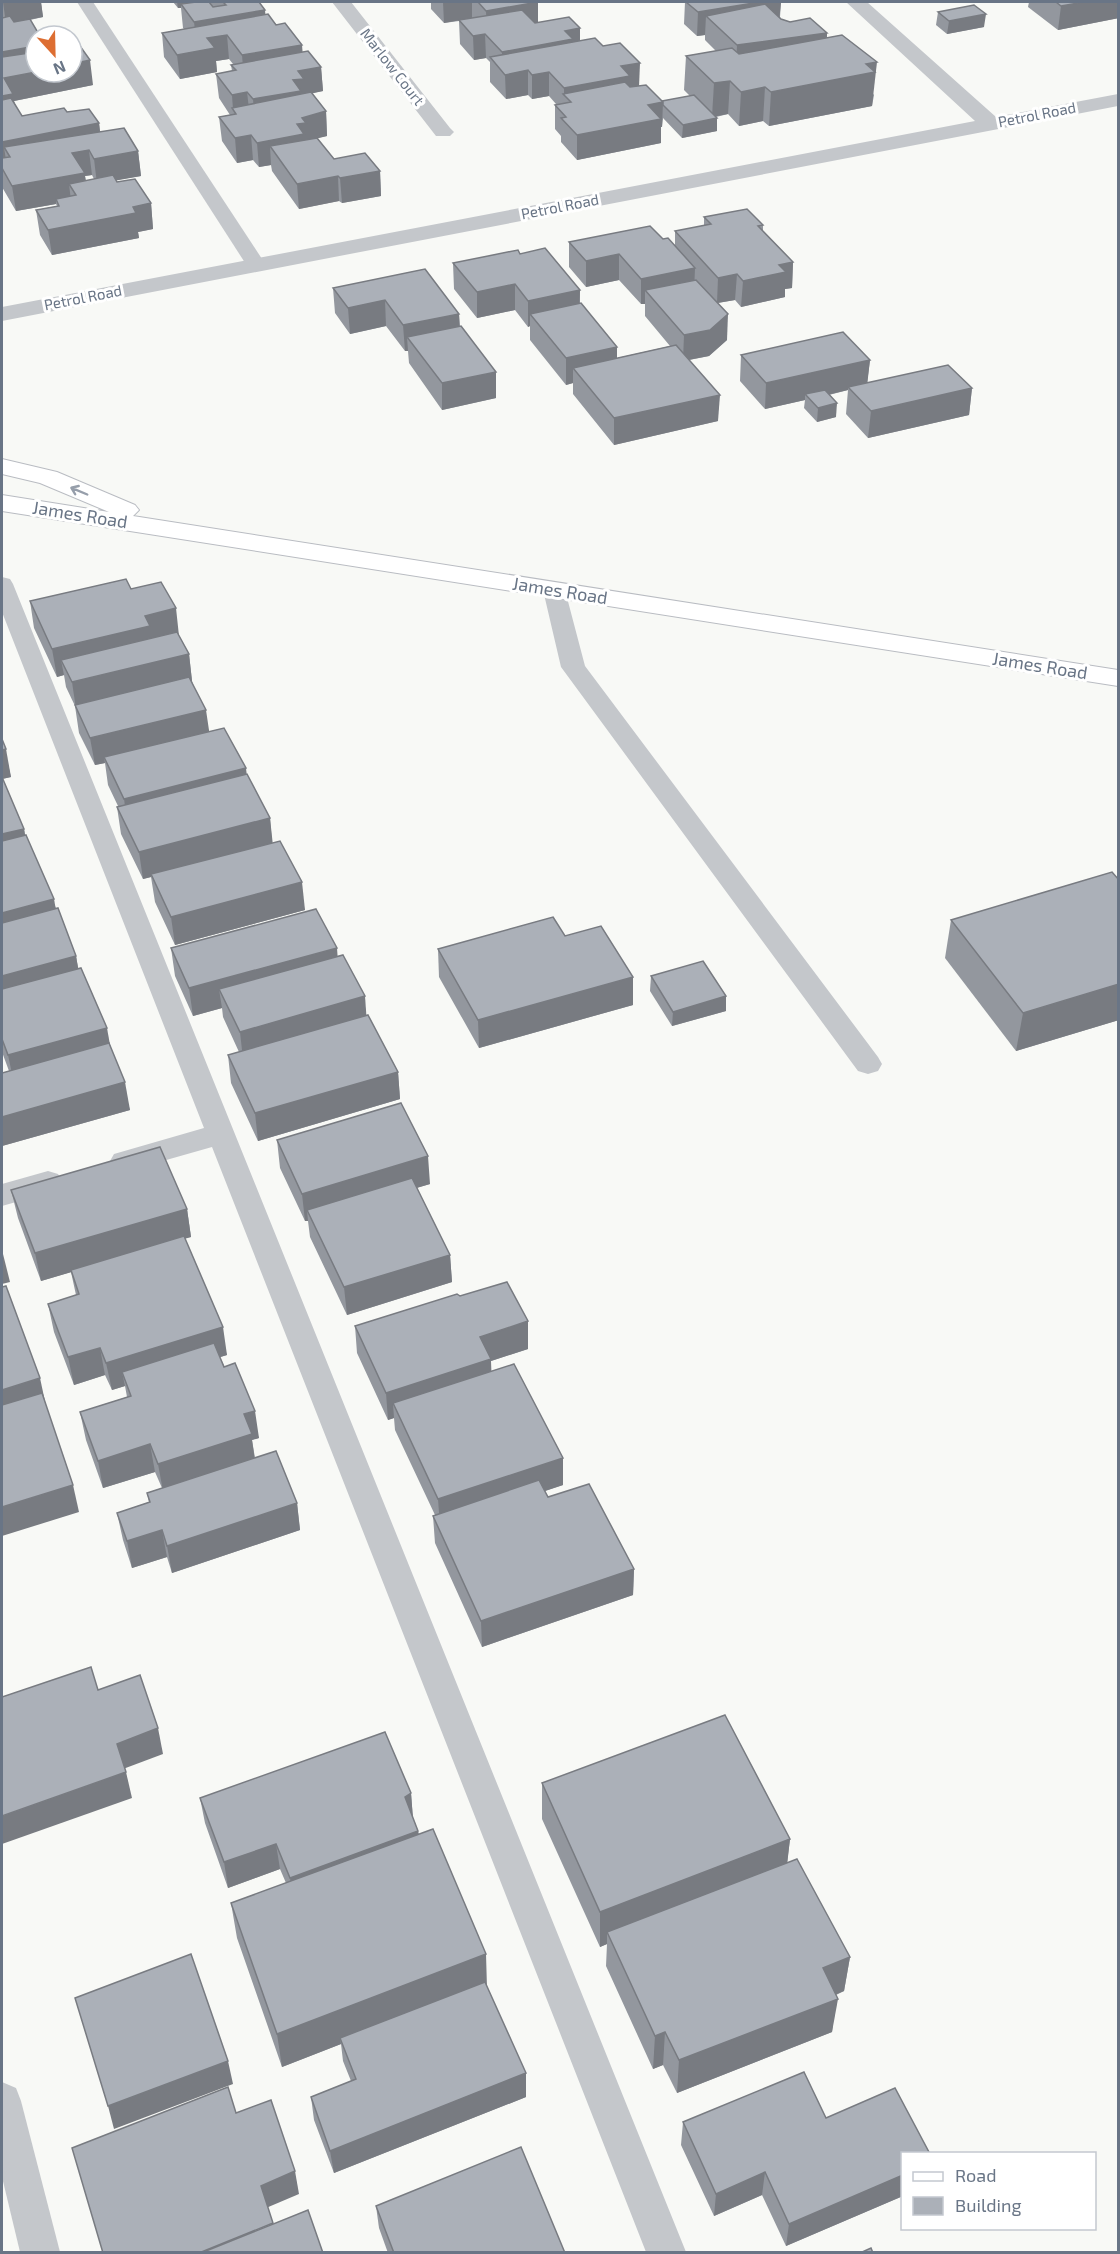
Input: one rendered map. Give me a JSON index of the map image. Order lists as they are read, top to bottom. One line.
{"streets":{"main road":["James Road"],"street":["Marlow Court","Petrol Road"]},"legend":["Road","Building"],"north":"bottom"}
